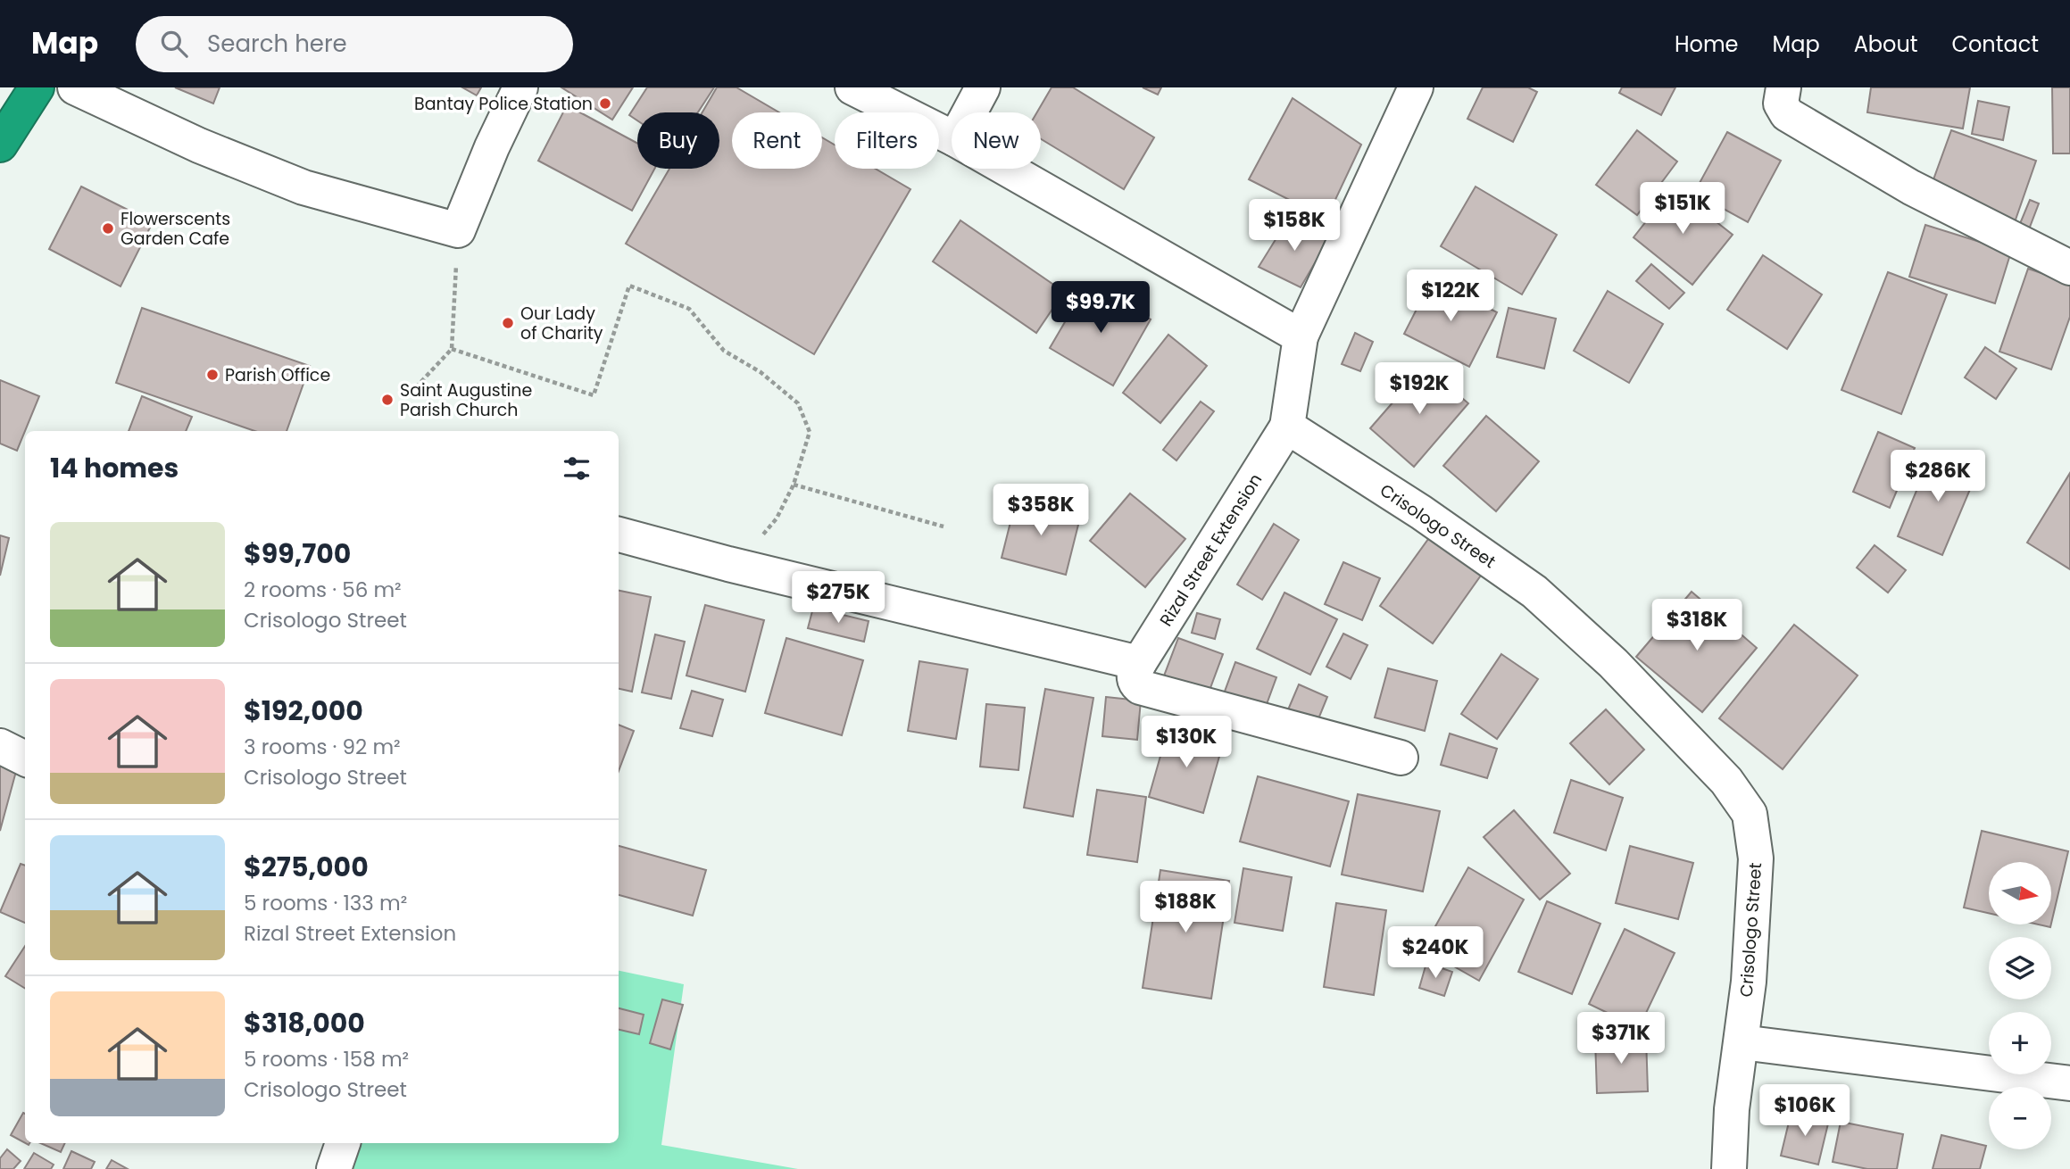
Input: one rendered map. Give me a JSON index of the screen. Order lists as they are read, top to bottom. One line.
{"streets":{"street":["Crisologo Street","Rizal Street Extension"]},"crossings":[["Crisologo Street","Rizal Street Extension"]],"places":["Bantay Police Station","Flowerscents Garden Cafe","Our Lady of Charity","Parish Office","Saint Augustine Parish Church"],"north":"right","page":{"header":"Map","search":"Search here","nav":["Home","Map","About","Contact"],"chip":["Buy","Rent","Filters","New"],"price":["$151K","$158K","$122K","$99.7K","$192K","$286K","$358K","$275K","$318K","$130K","$188K","$240K","$371K","$106K"],"heading":"14 homes","list":[{"name":"$99,700","note":"2 rooms · 56 m² · Crisologo Street"},{"name":"$192,000","note":"3 rooms · 92 m² · Crisologo Street"},{"name":"$275,000","note":"5 rooms · 133 m² · Rizal Street Extension"},{"name":"$318,000","note":"5 rooms · 158 m² · Crisologo Street"}],"map_buttons":["+","−"]}}
